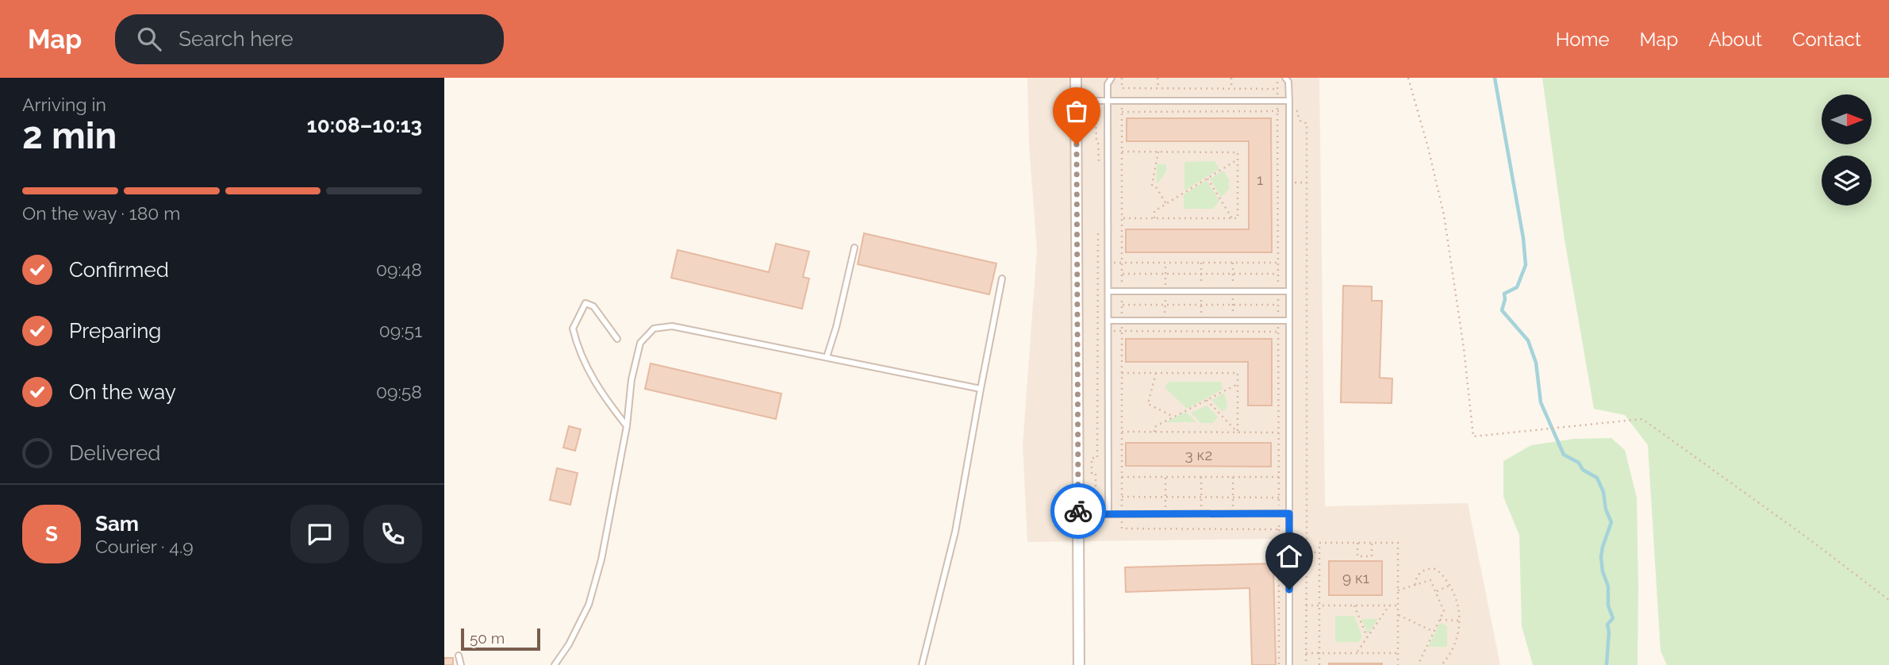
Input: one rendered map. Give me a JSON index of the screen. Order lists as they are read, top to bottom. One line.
{"house_numbers":["1","3 к2","9 к1"],"scale_bar":"50 m","north":"right","page":{"header":"Map","search":"Search here","nav":["Home","Map","About","Contact"],"heading":["2 min","Arriving in","10:08–10:13"],"panel":["Sam","Courier · 4.9"],"bar":"On the way · 180 m","list":[["Confirmed","09:48"],["Preparing","09:51"],["On the way","09:58"],"Delivered"],"round":"S","scale":"50 m"}}
